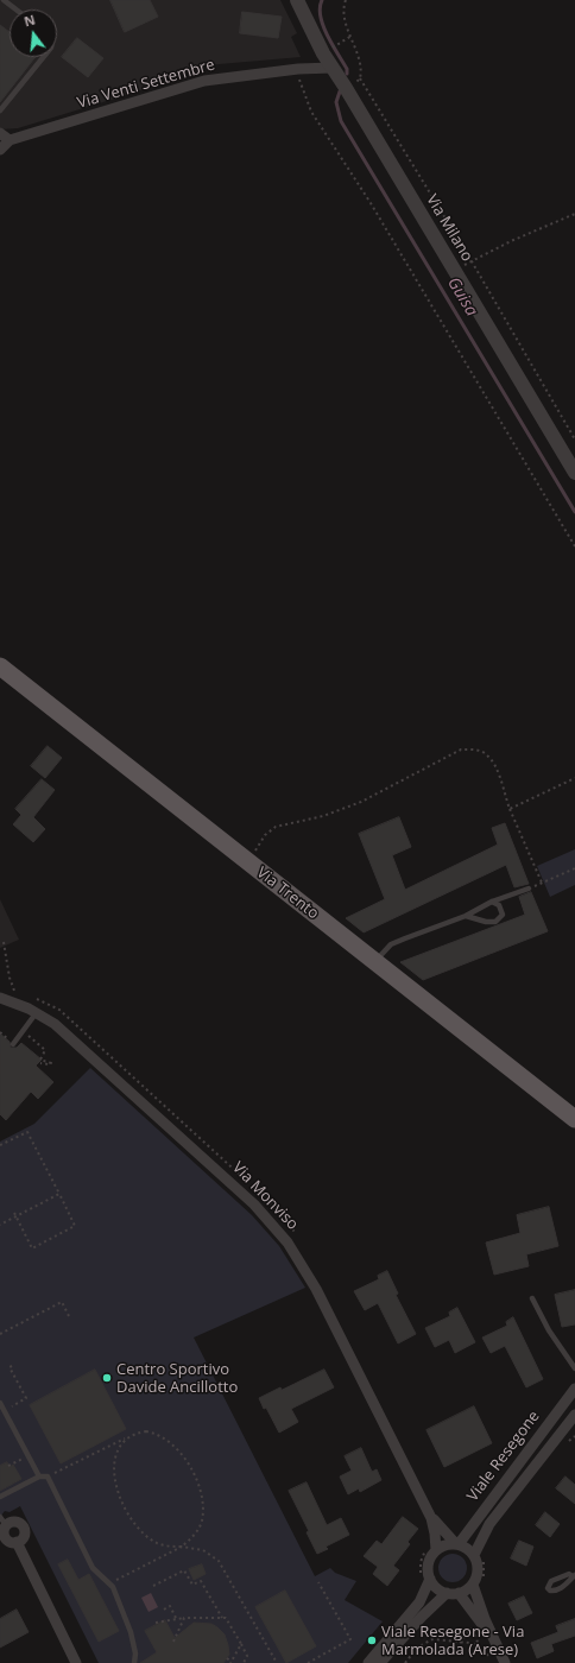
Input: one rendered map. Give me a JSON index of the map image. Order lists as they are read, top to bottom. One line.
{"streets":{"main road":["Via Trento"],"street":["Via Venti Settembre","Via Milano","Via Monviso","Viale Resegone"]},"crossings":[["Via Venti Settembre","Via Milano"],["Via Monviso","Viale Resegone"]],"water":["Guisa"],"places":["Centro Sportivo Davide Ancillotto","Viale Resegone - Via Marmolada (Arese)"],"north":"top"}
